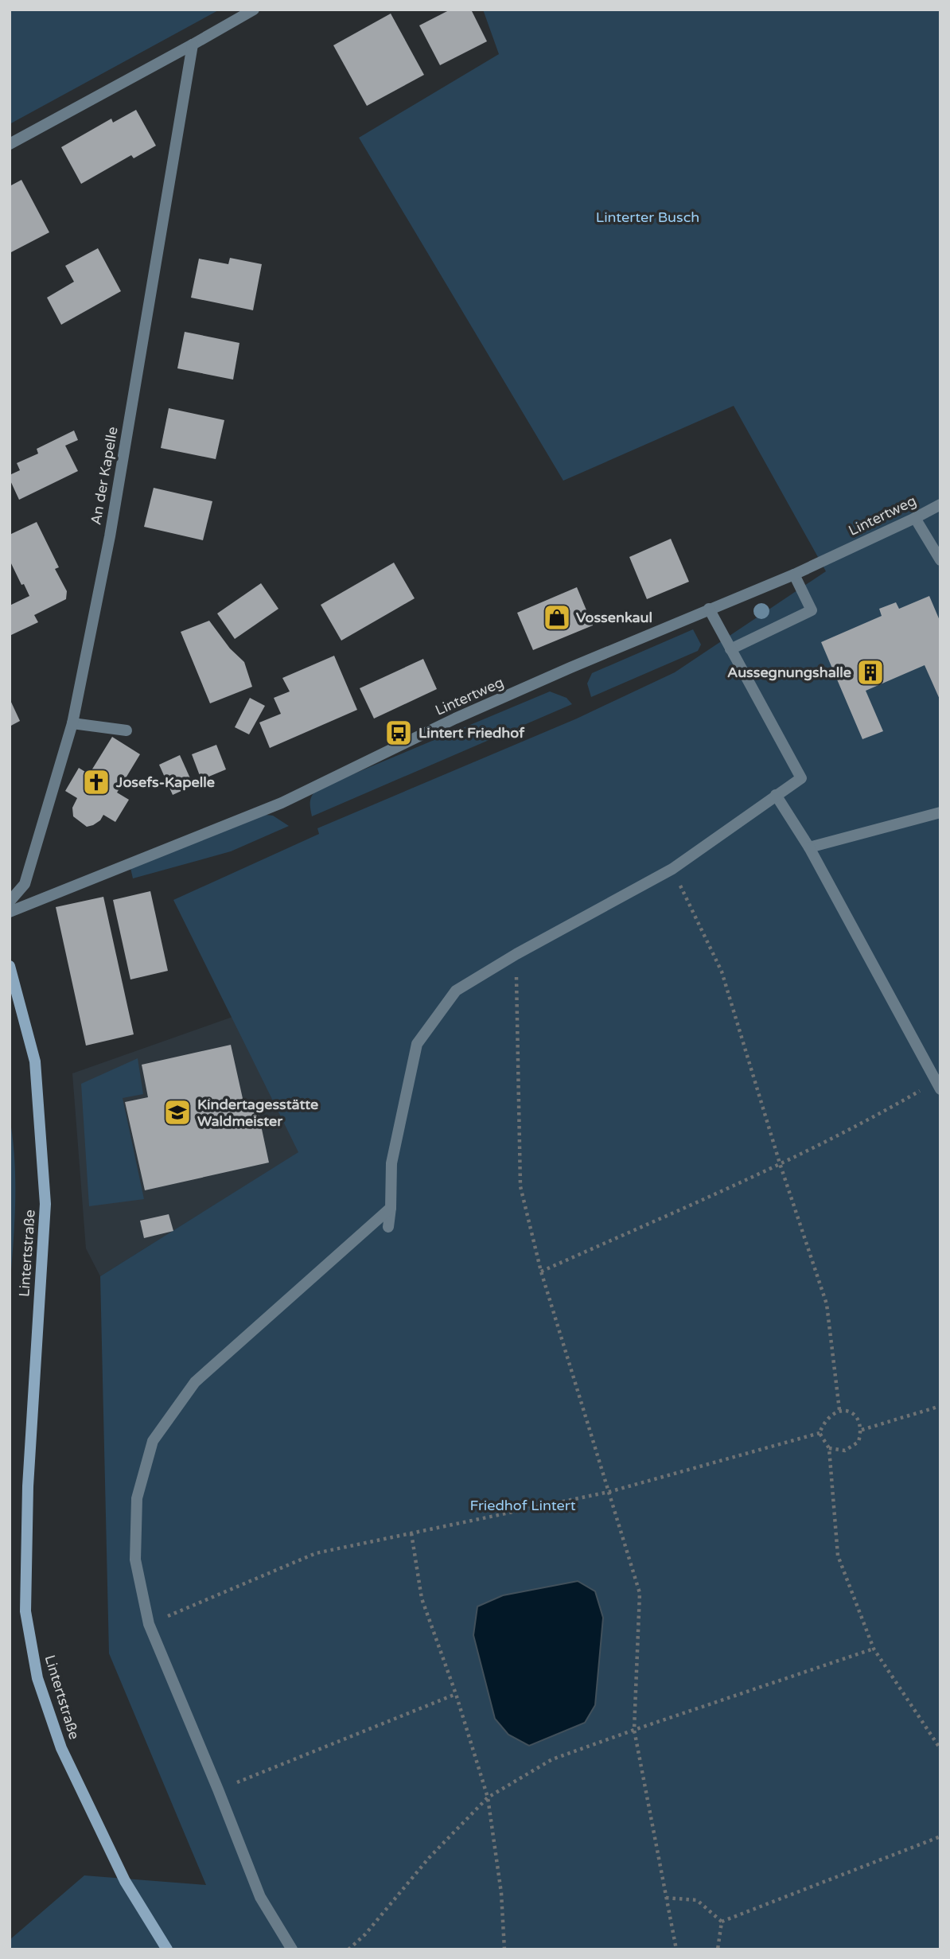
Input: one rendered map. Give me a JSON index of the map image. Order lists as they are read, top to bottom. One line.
{"streets":{"main road":["Lintertstraße"],"street":["An der Kapelle","Lintertweg"]},"parks":["Linterter Busch","Friedhof Lintert"],"places":{"shop":["Vossenkaul"],"building":["Aussegnungshalle"],"bus stop":["Lintert Friedhof"],"church":["Josefs-Kapelle"],"school or university":["Kindertagesstätte Waldmeister"]}}
